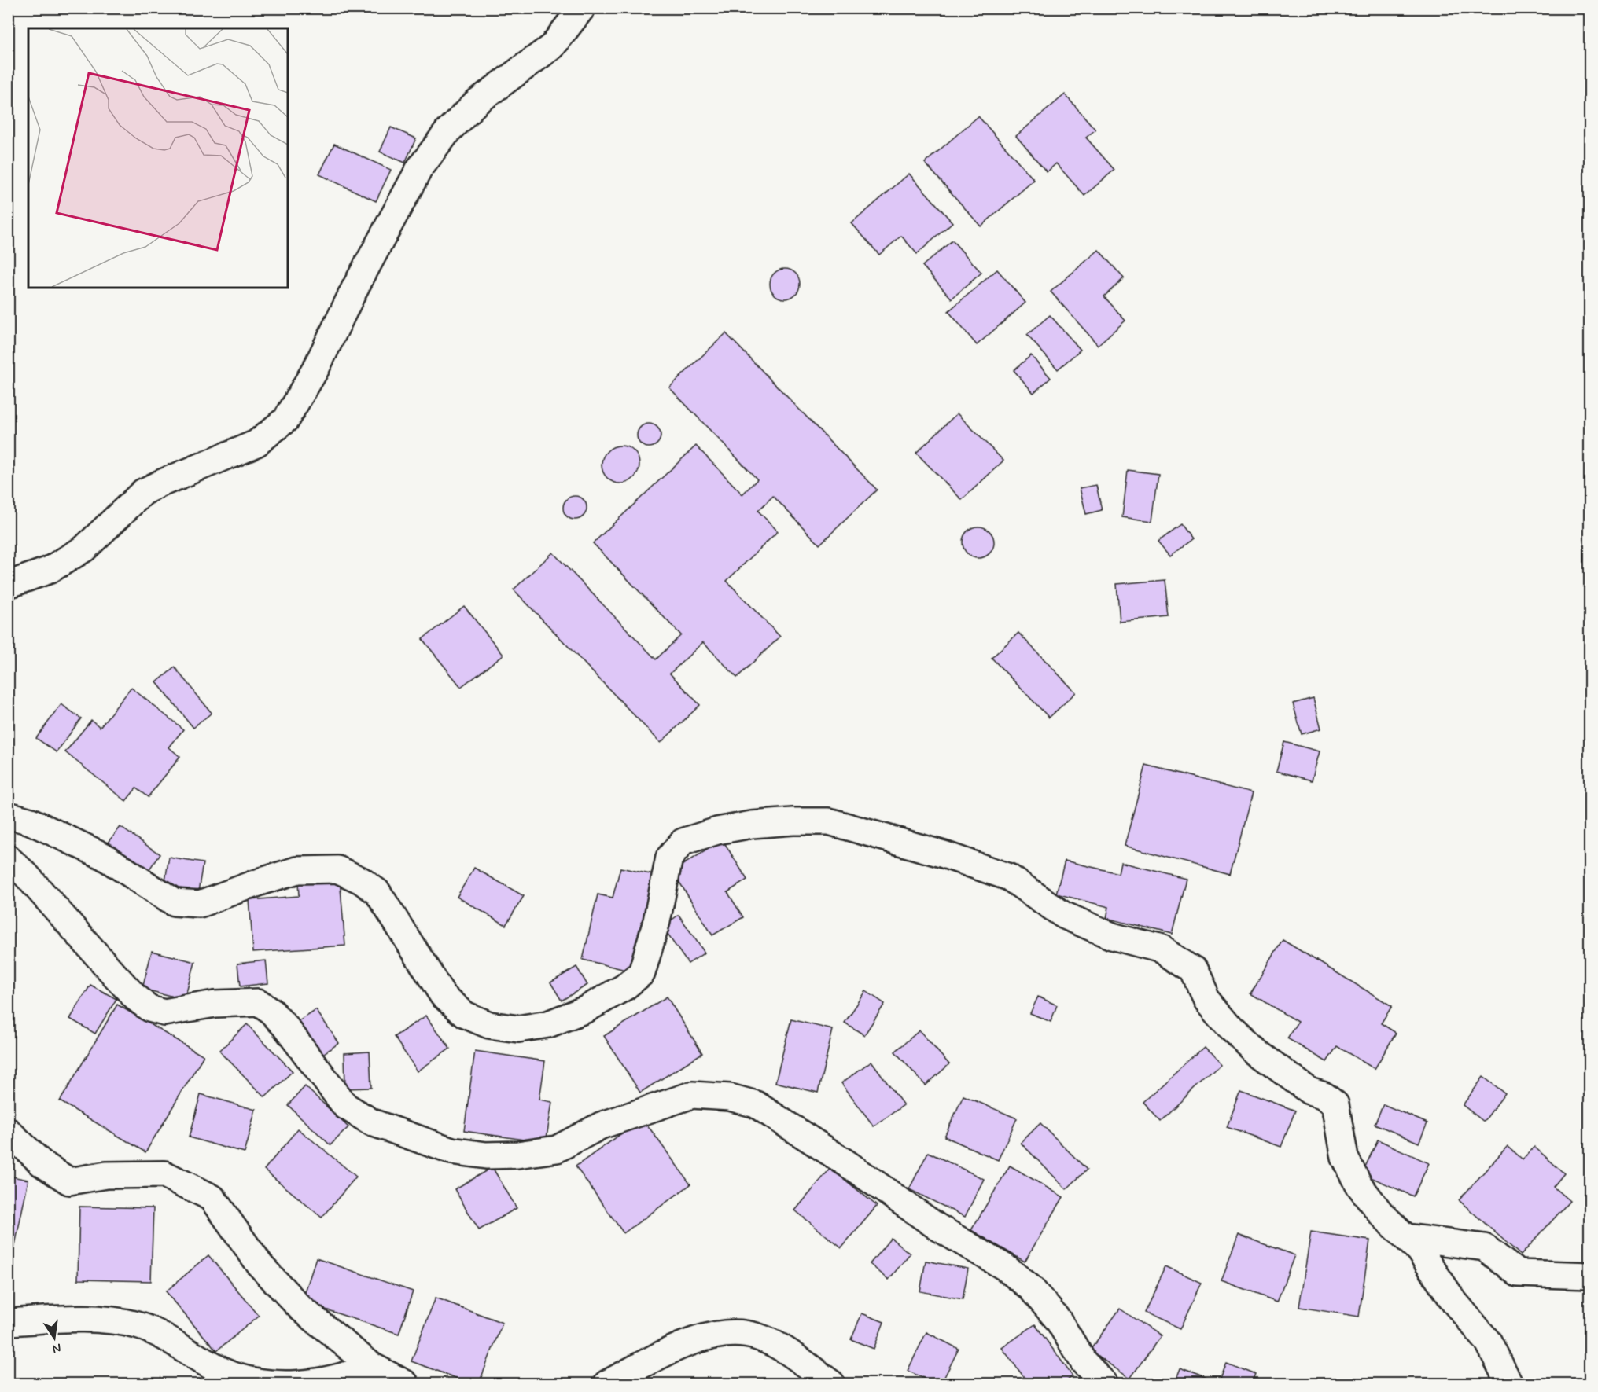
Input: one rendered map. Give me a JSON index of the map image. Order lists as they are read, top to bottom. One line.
{"north":"bottom"}
